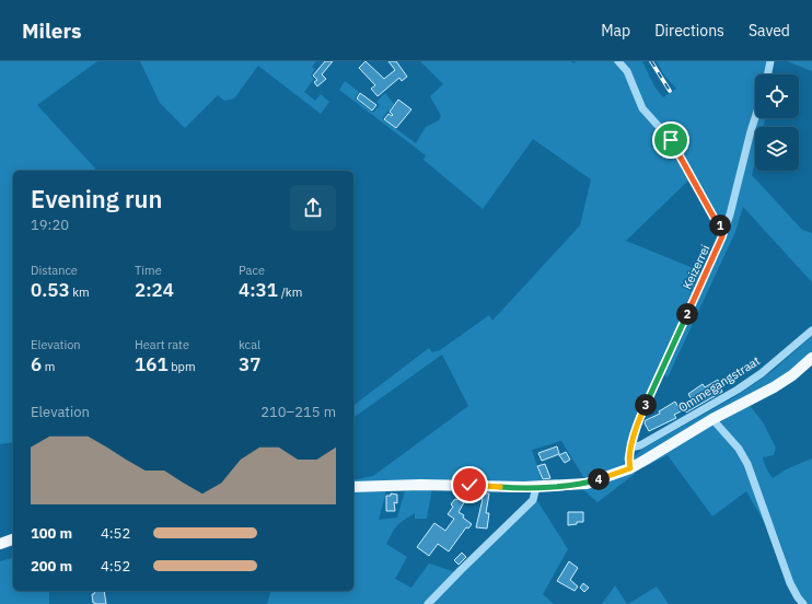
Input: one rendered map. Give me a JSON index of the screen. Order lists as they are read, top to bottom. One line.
{"streets":{"street":["Keizerrei","Ommegangstraat"]},"crossings":[["Keizerrei","Ommegangstraat"]],"page":{"header":"Milers","nav":["Map","Directions","Saved"],"heading":["Evening run","19:20"],"pins":["1","2","3","4"],"stats":[["Distance","0.53 km"],["Time","2:24"],["Pace","4:31 /km"],["Elevation","6 m"],["Heart rate","161 bpm"],["kcal","37"]],"chart":["Elevation","210–215 m"],"list":[{"name":"100 m","note":"4:52"},{"name":"200 m","note":"4:52"}]}}
